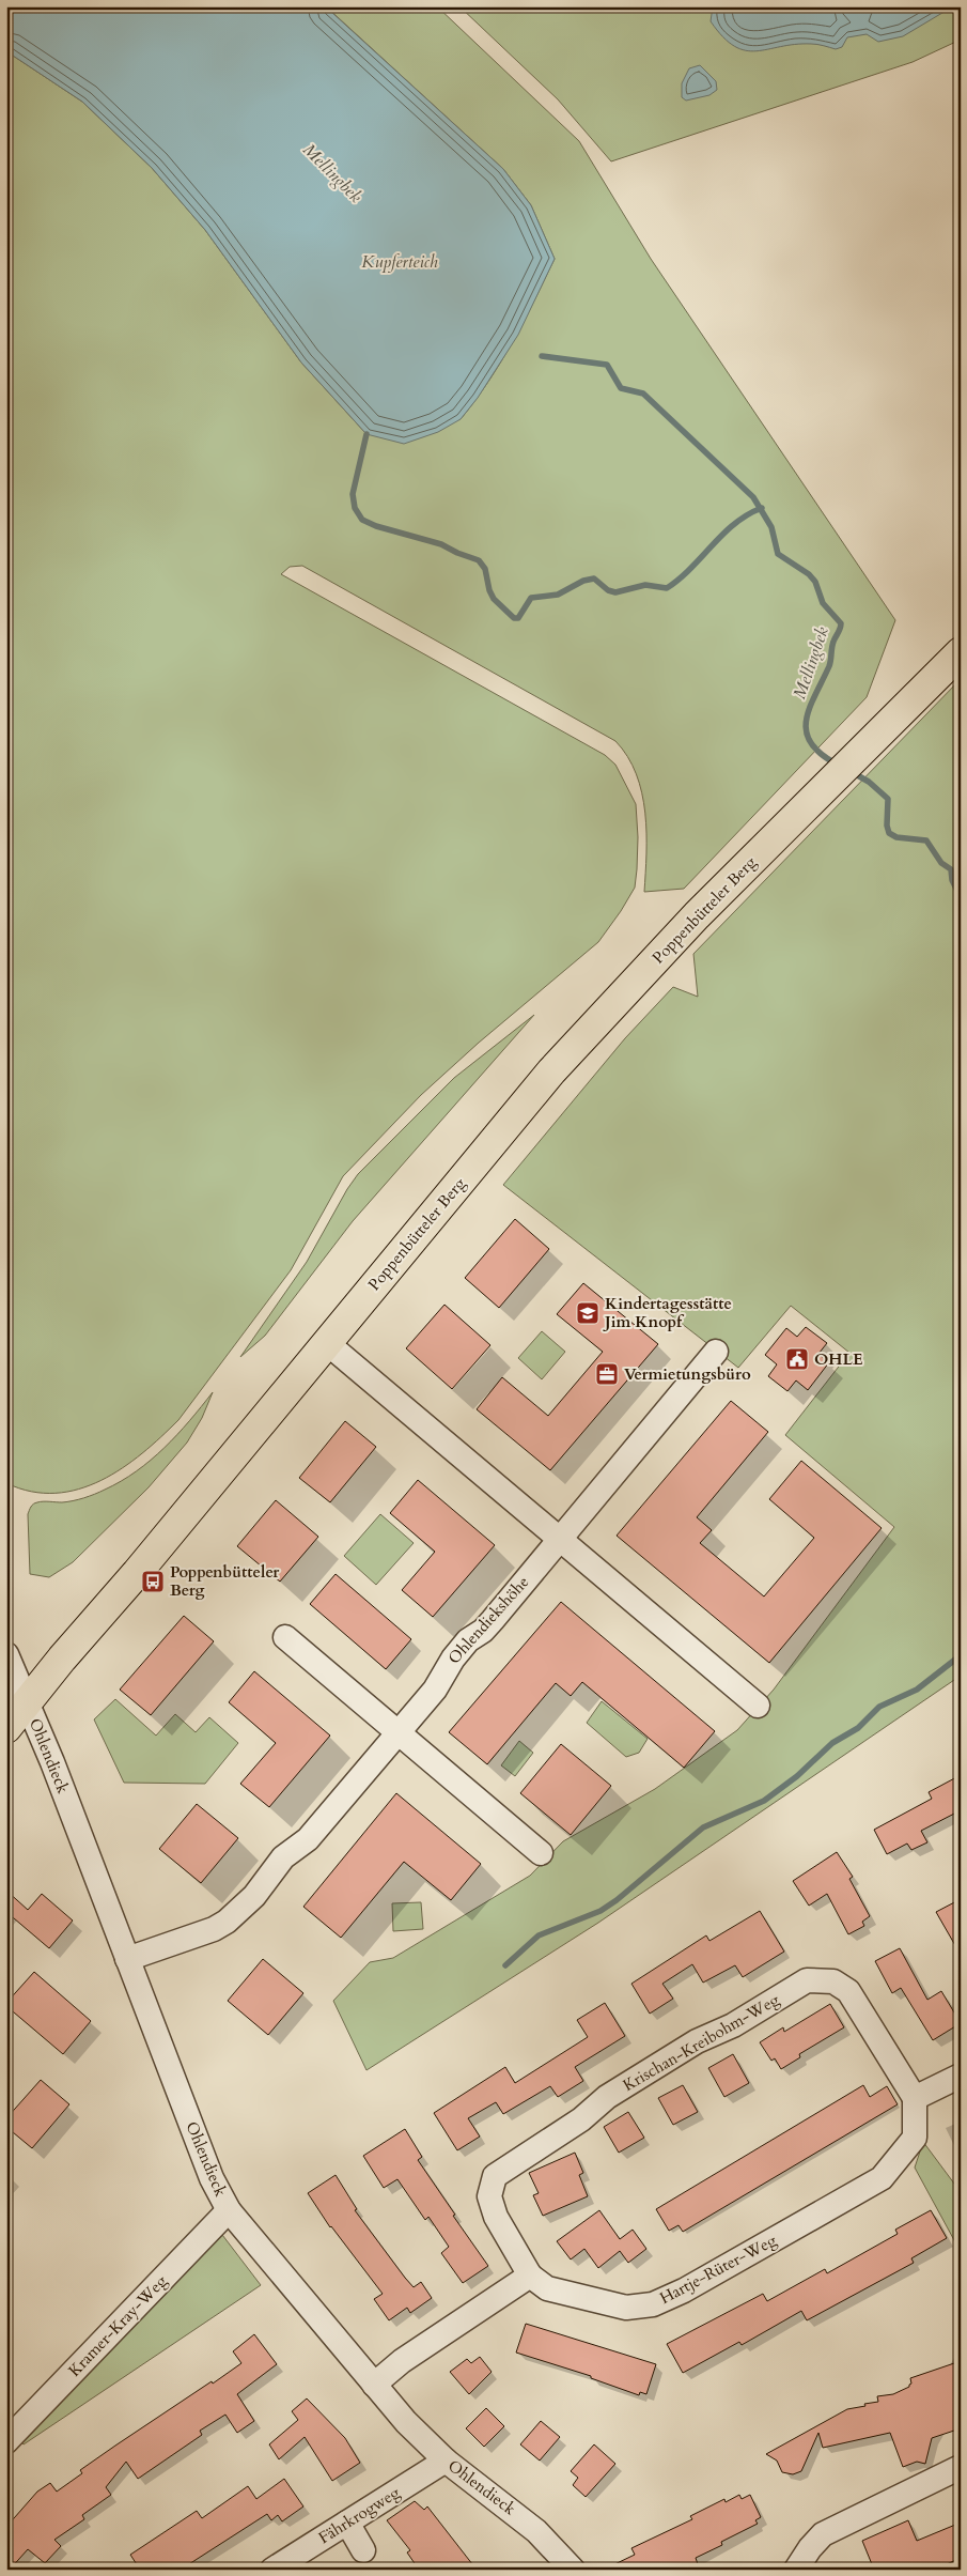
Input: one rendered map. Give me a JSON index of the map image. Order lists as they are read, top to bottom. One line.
{"streets":{"main road":["Poppenbütteler Berg"],"street":["Ohlendiekshöhe","Ohlendieck","Krischan-Kreibohm-Weg","Hartje-Rüter-Weg","Kramer-Kray-Weg","Fährkrogweg"]},"crossings":[["Poppenbütteler Berg","Ohlendieck"],["Ohlendiekshöhe","Ohlendieck"],["Ohlendieck","Kramer-Kray-Weg"],["Ohlendieck","Fährkrogweg"],["Krischan-Kreibohm-Weg","Hartje-Rüter-Weg"]],"water":["Mellingbek","Kupferteich"],"places":{"school or university":["Kindertagesstätte Jim Knopf"],"public building":["OHLE"],"office":["Vermietungsbüro"],"bus stop":["Poppenbütteler Berg"]}}
